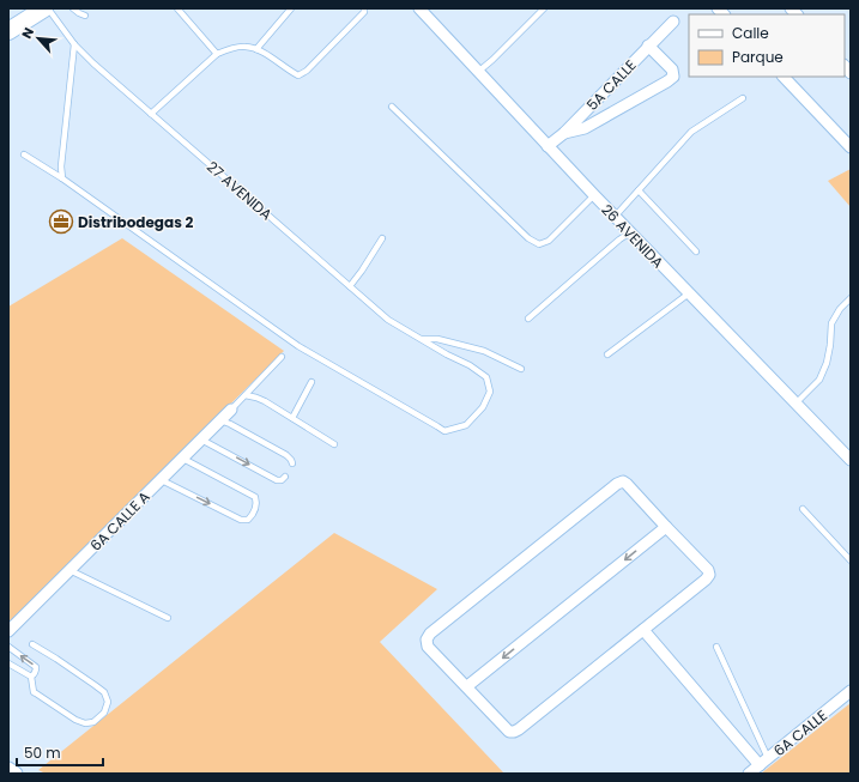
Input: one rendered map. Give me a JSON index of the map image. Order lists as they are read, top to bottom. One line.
{"streets":{"street":["5A CALLE","26 AVENIDA","6A CALLE A","6A CALLE"],"lane":["27 AVENIDA"]},"crossings":[["5A CALLE","26 AVENIDA"]],"places":{"office":["Distribodegas 2"]},"legend":["Calle","Parque"],"scale_bar":"50 m","north":"top left"}
